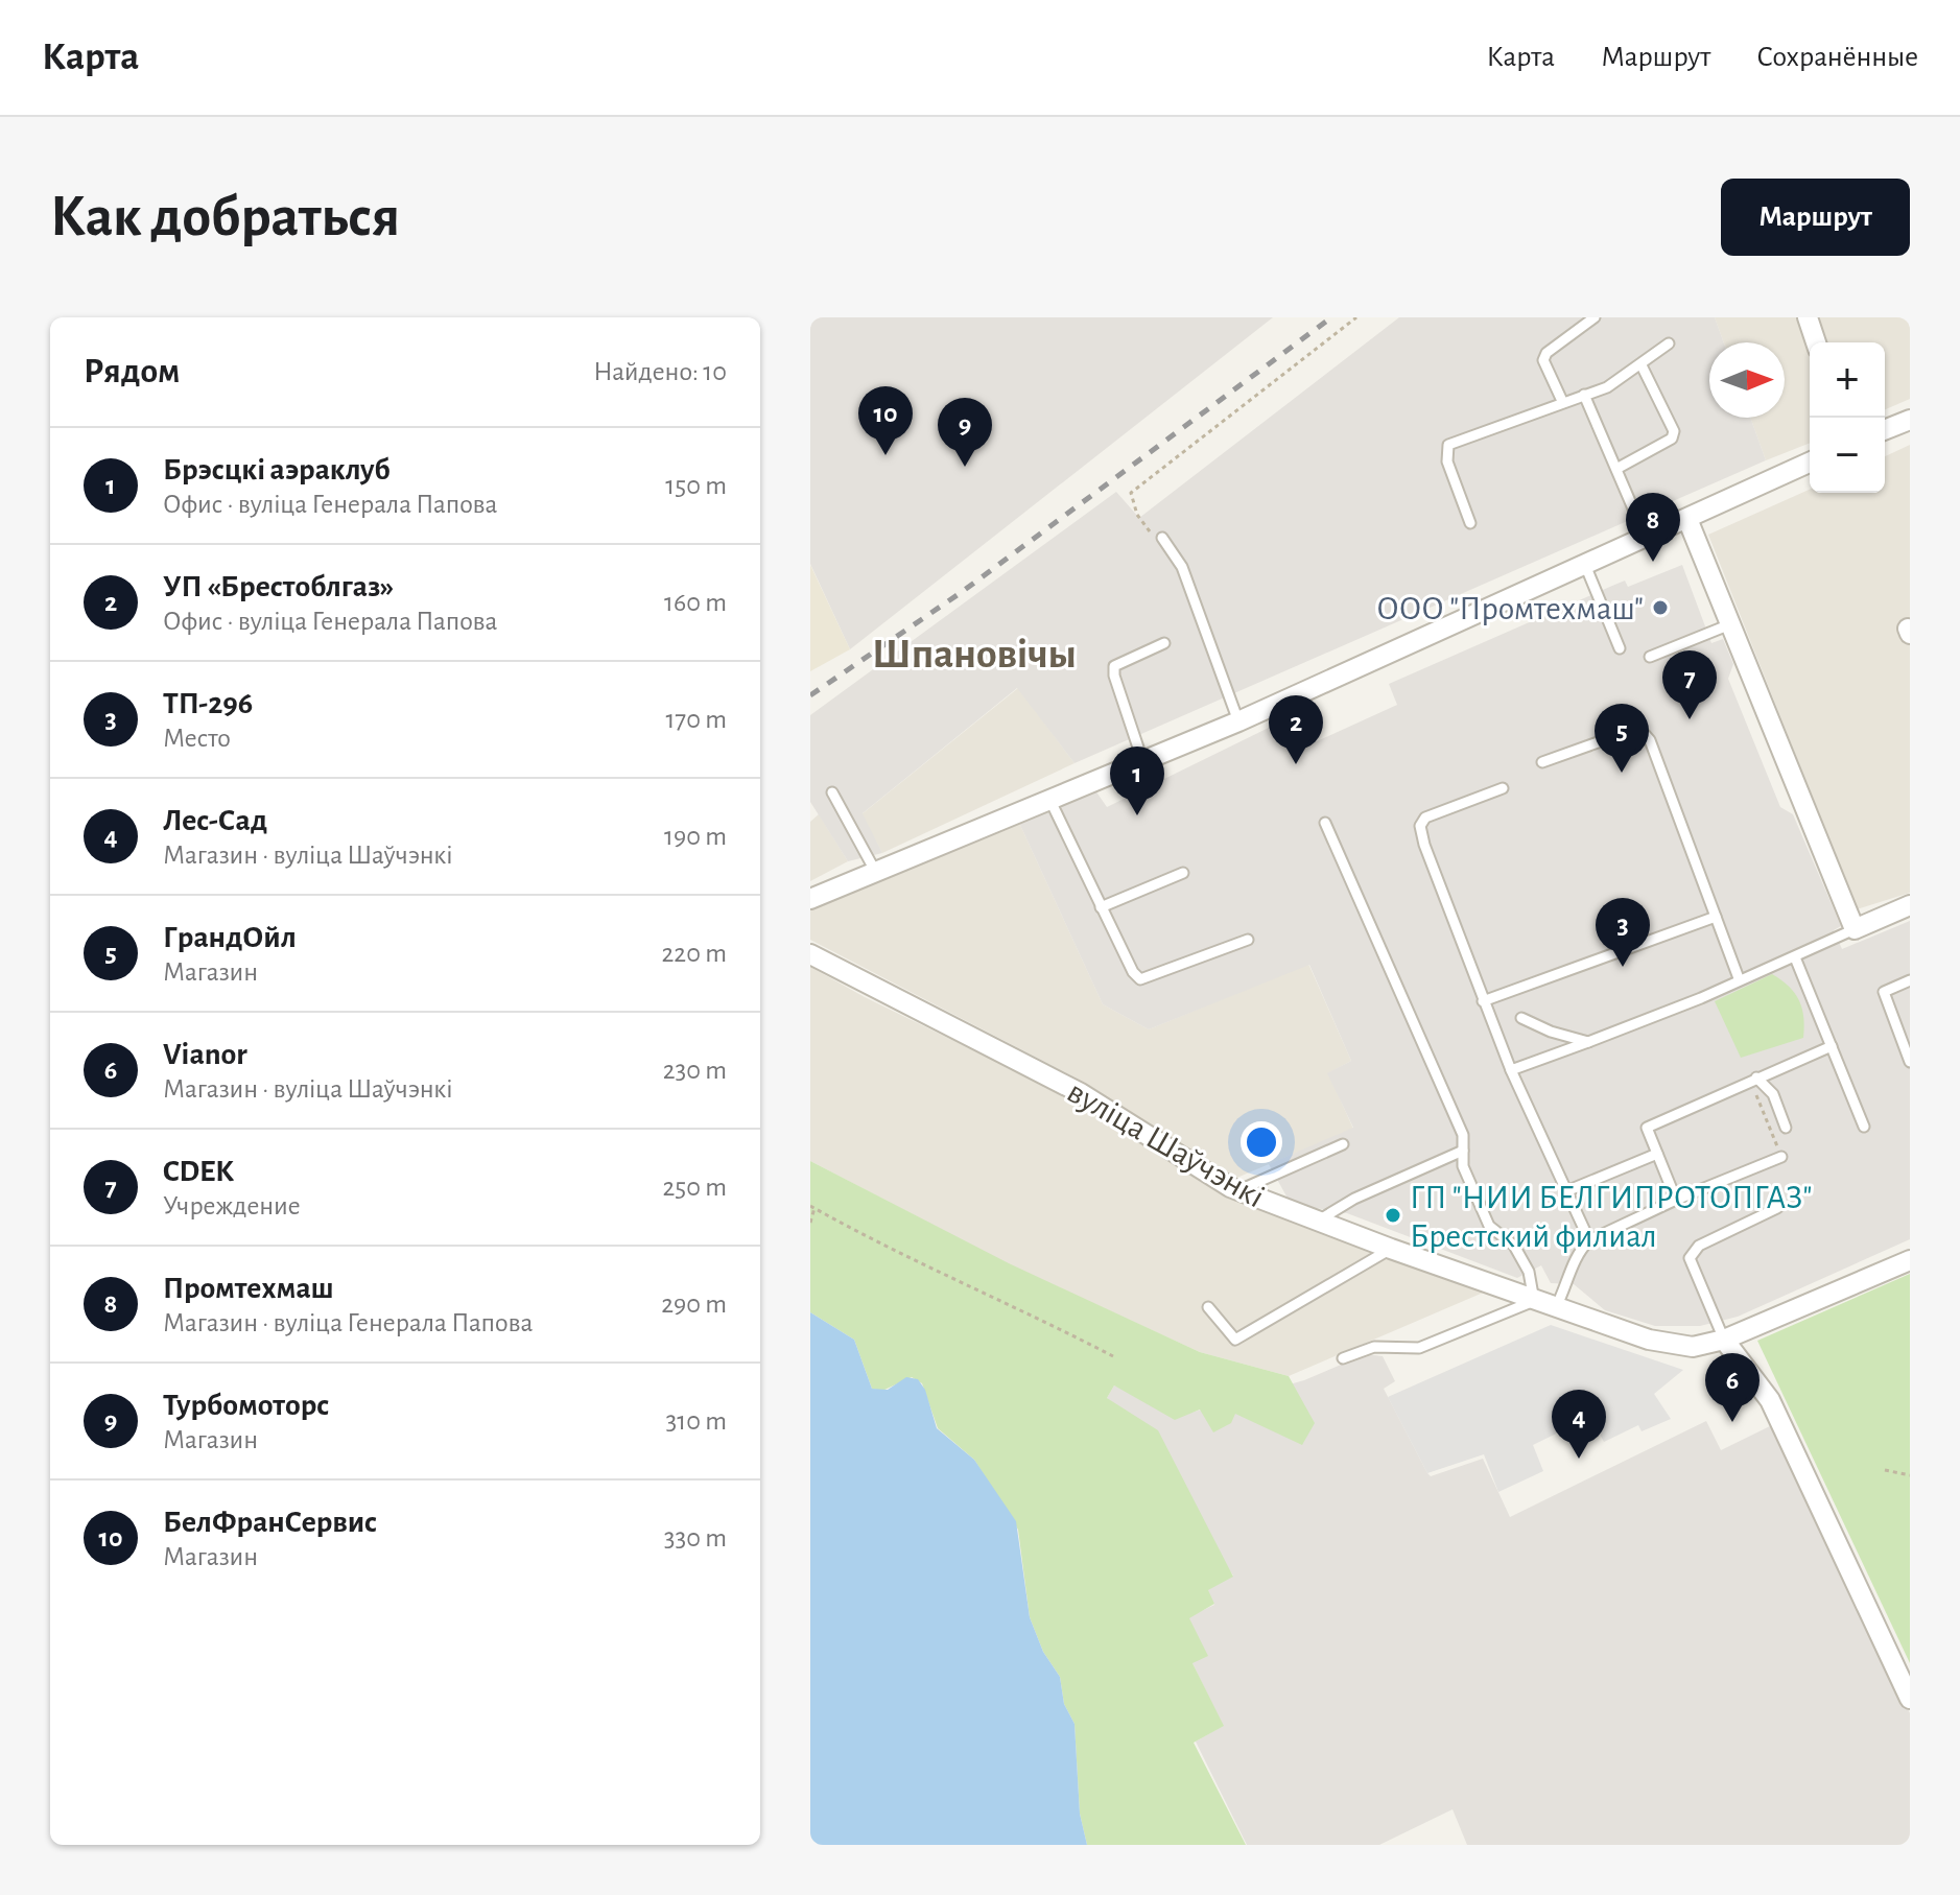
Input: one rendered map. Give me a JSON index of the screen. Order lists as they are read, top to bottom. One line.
{"streets":{"street":["вуліца Шаўчэнкі"]},"districts":["Шпановічы"],"places":["ООО \"Промтехмаш\"","ГП \"НИИ БЕЛГИПРОТОПГАЗ\" Брестский филиал"],"north":"right","page":{"header":"Карта","nav":["Карта","Маршрут","Сохранённые"],"buttons":"Маршрут","title":"Как добраться","heading":["Рядом","Найдено: 10"],"map_buttons":["+","−"],"pins":["10","9","8","7","2","5","1","3","6","4"],"list":[{"mark":"1","name":"Брэсцкі аэраклуб","note":"Офис · вуліца Генерала Папова","value":"150 m"},{"mark":"2","name":"УП «Брестоблгаз»","note":"Офис · вуліца Генерала Папова","value":"160 m"},{"mark":"3","name":"ТП-296","note":"Место","value":"170 m"},{"mark":"4","name":"Лес-Сад","note":"Магазин · вуліца Шаўчэнкі","value":"190 m"},{"mark":"5","name":"ГрандОйл","note":"Магазин","value":"220 m"},{"mark":"6","name":"Vianor","note":"Магазин · вуліца Шаўчэнкі","value":"230 m"},{"mark":"7","name":"CDEK","note":"Учреждение","value":"250 m"},{"mark":"8","name":"Промтехмаш","note":"Магазин · вуліца Генерала Папова","value":"290 m"},{"mark":"9","name":"Турбомоторс","note":"Магазин","value":"310 m"},{"mark":"10","name":"БелФранСервис","note":"Магазин","value":"330 m"}]}}
